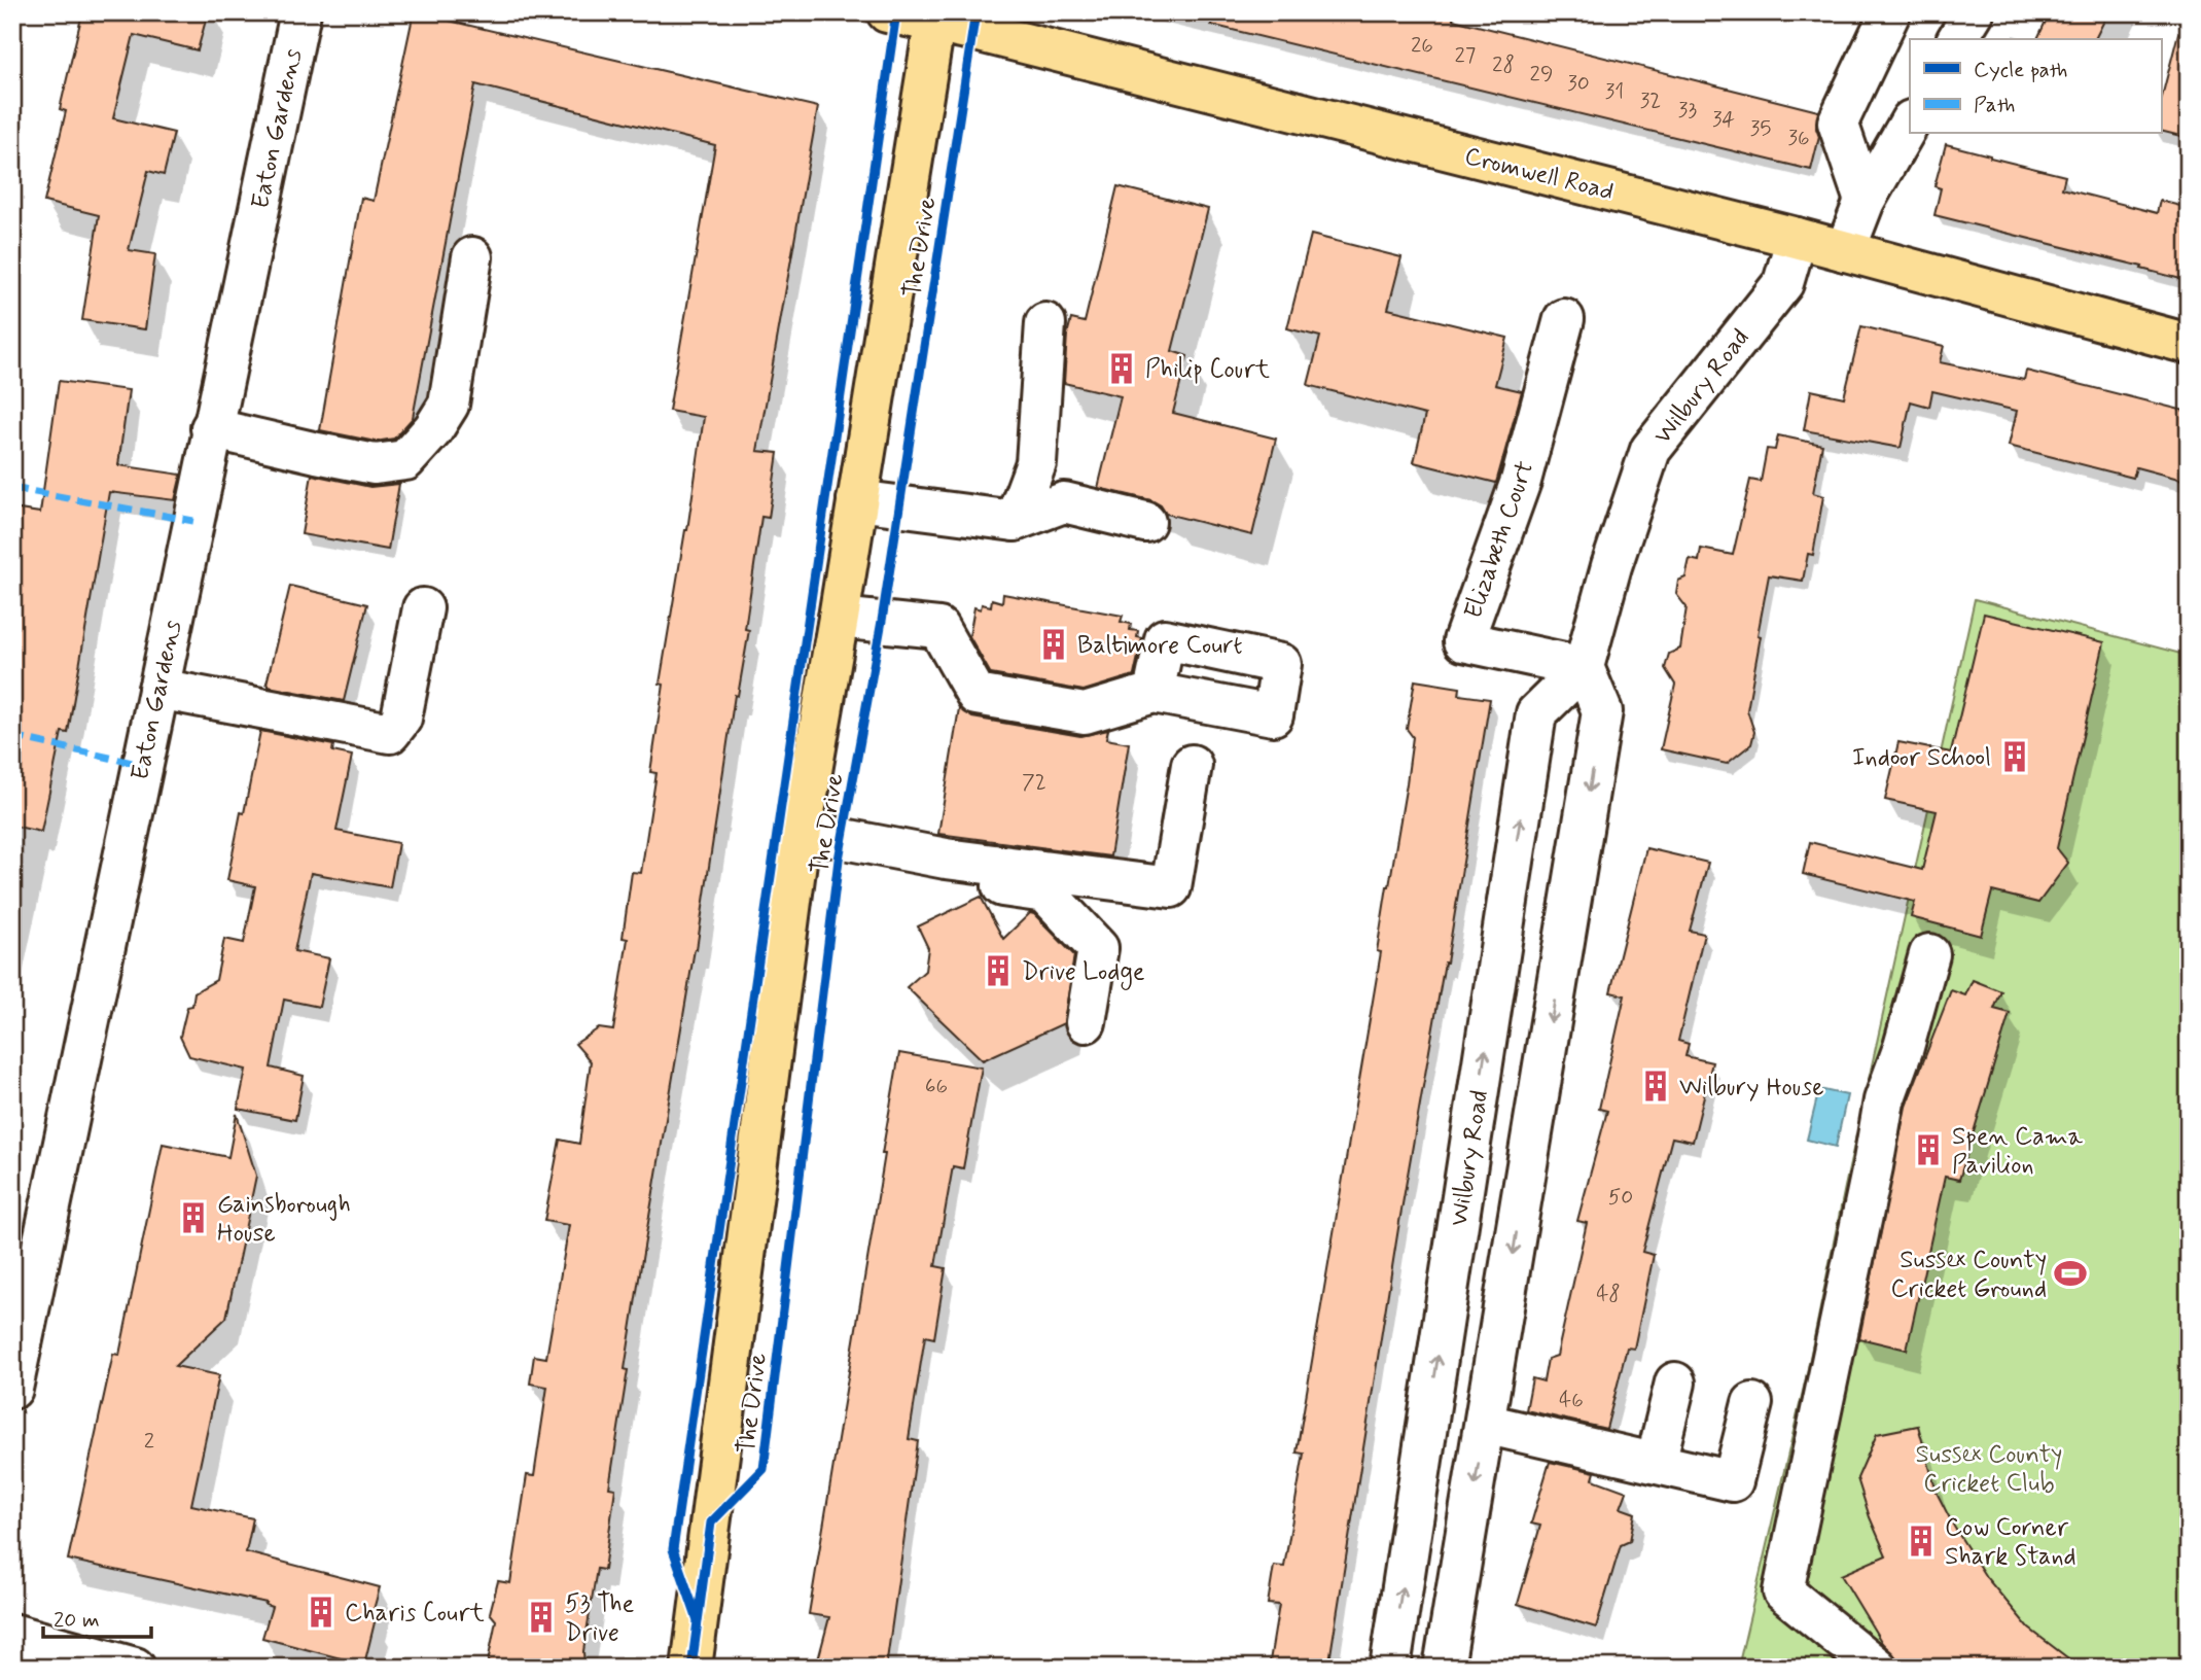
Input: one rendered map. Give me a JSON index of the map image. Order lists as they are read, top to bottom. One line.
{"streets":{"main road":["Cromwell Road","The Drive"],"street":["Eaton Gardens","Wilbury Road","Elizabeth Court"]},"crossings":[["Cromwell Road","The Drive"],["Cromwell Road","Wilbury Road"],["Wilbury Road","Elizabeth Court"]],"parks":["Sussex County Cricket Club"],"places":{"building":["Philip Court","Baltimore Court","Indoor School","Drive Lodge","Wilbury House","Spen Cama Pavilion","Gainsborough House","Cow Corner Shark Stand","Charis Court","53 The Drive"],"sports":["Sussex County Cricket Ground"]},"house_numbers":["26","27","28","29","30","31","32","33","34","35","36","72","66","50","48","46","2"],"legend":["Cycle path","Path"],"scale_bar":"20 m"}
